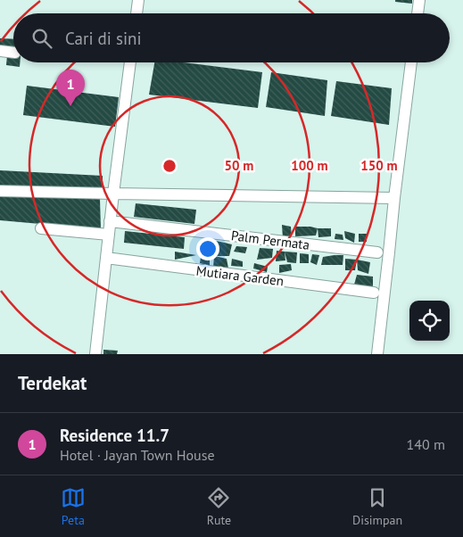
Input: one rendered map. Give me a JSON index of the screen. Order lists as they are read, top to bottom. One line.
{"streets":{"street":["Palm Permata","Mutiara Garden"]},"page":{"search":"Cari di sini","pins":"1","heading":"Terdekat","list":[{"mark":"1","name":"Residence 11.7","note":"Hotel · Jayan Town House","value":"140 m"}],"nav":["Peta","Rute","Disimpan"]},"rings":["50 m","100 m","150 m"]}
